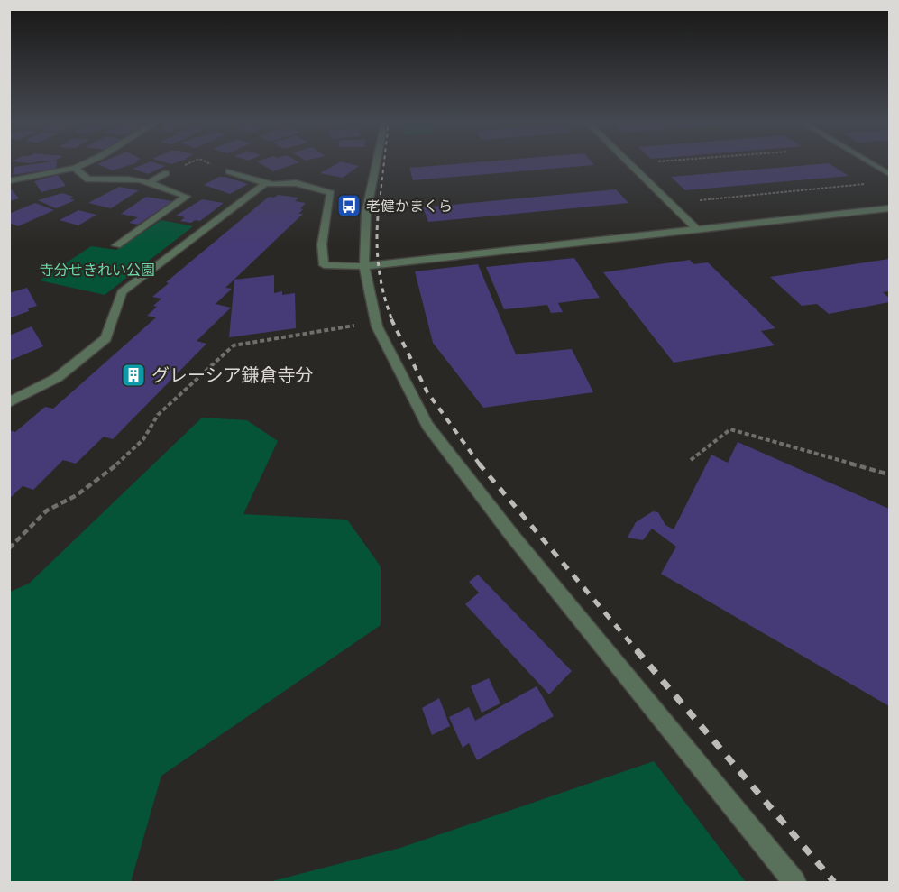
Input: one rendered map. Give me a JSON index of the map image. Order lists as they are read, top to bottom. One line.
{"parks":["寺分せきれい公園"],"places":{"bus stop":["老健かまくら"],"building":["グレーシア鎌倉寺分"]}}
